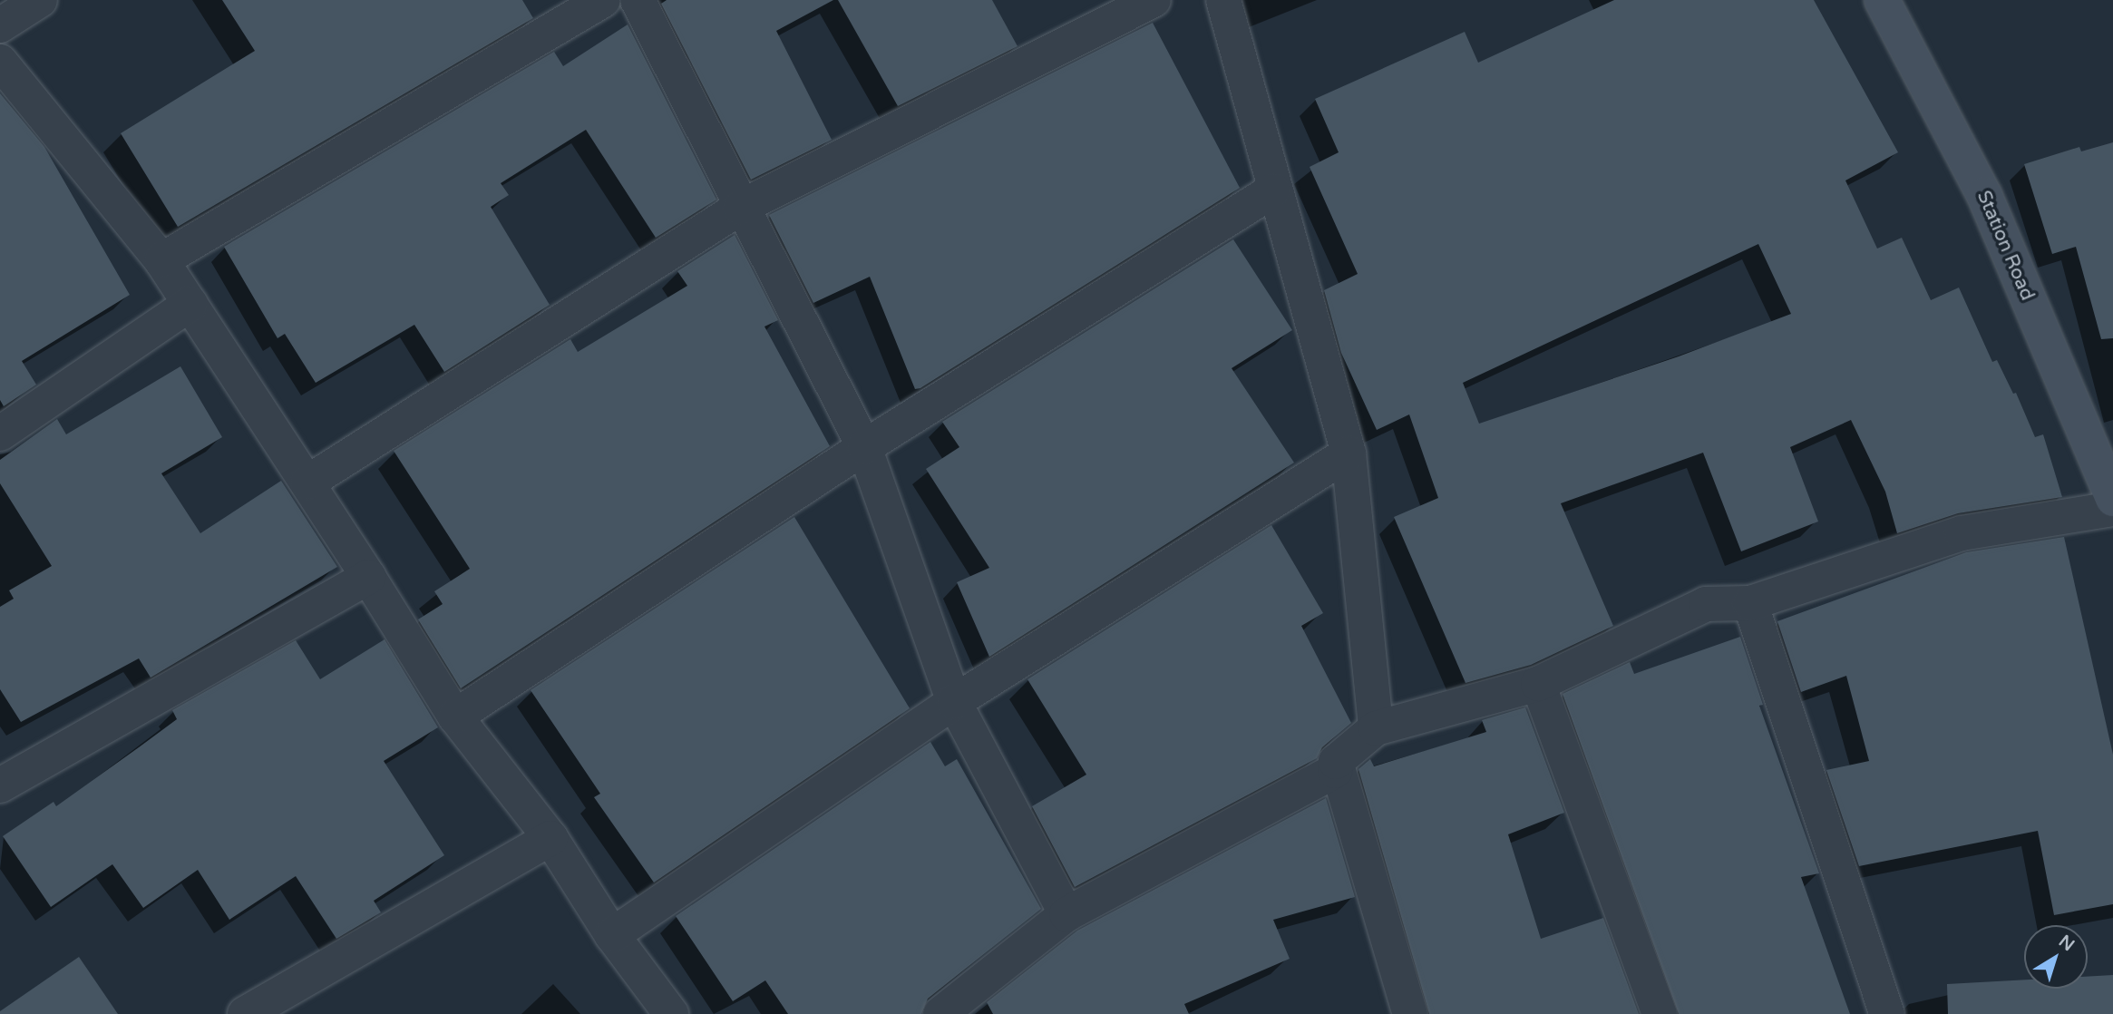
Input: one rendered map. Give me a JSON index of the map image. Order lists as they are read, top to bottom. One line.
{"streets":{"main road":["Station Road"]},"north":"top right"}
